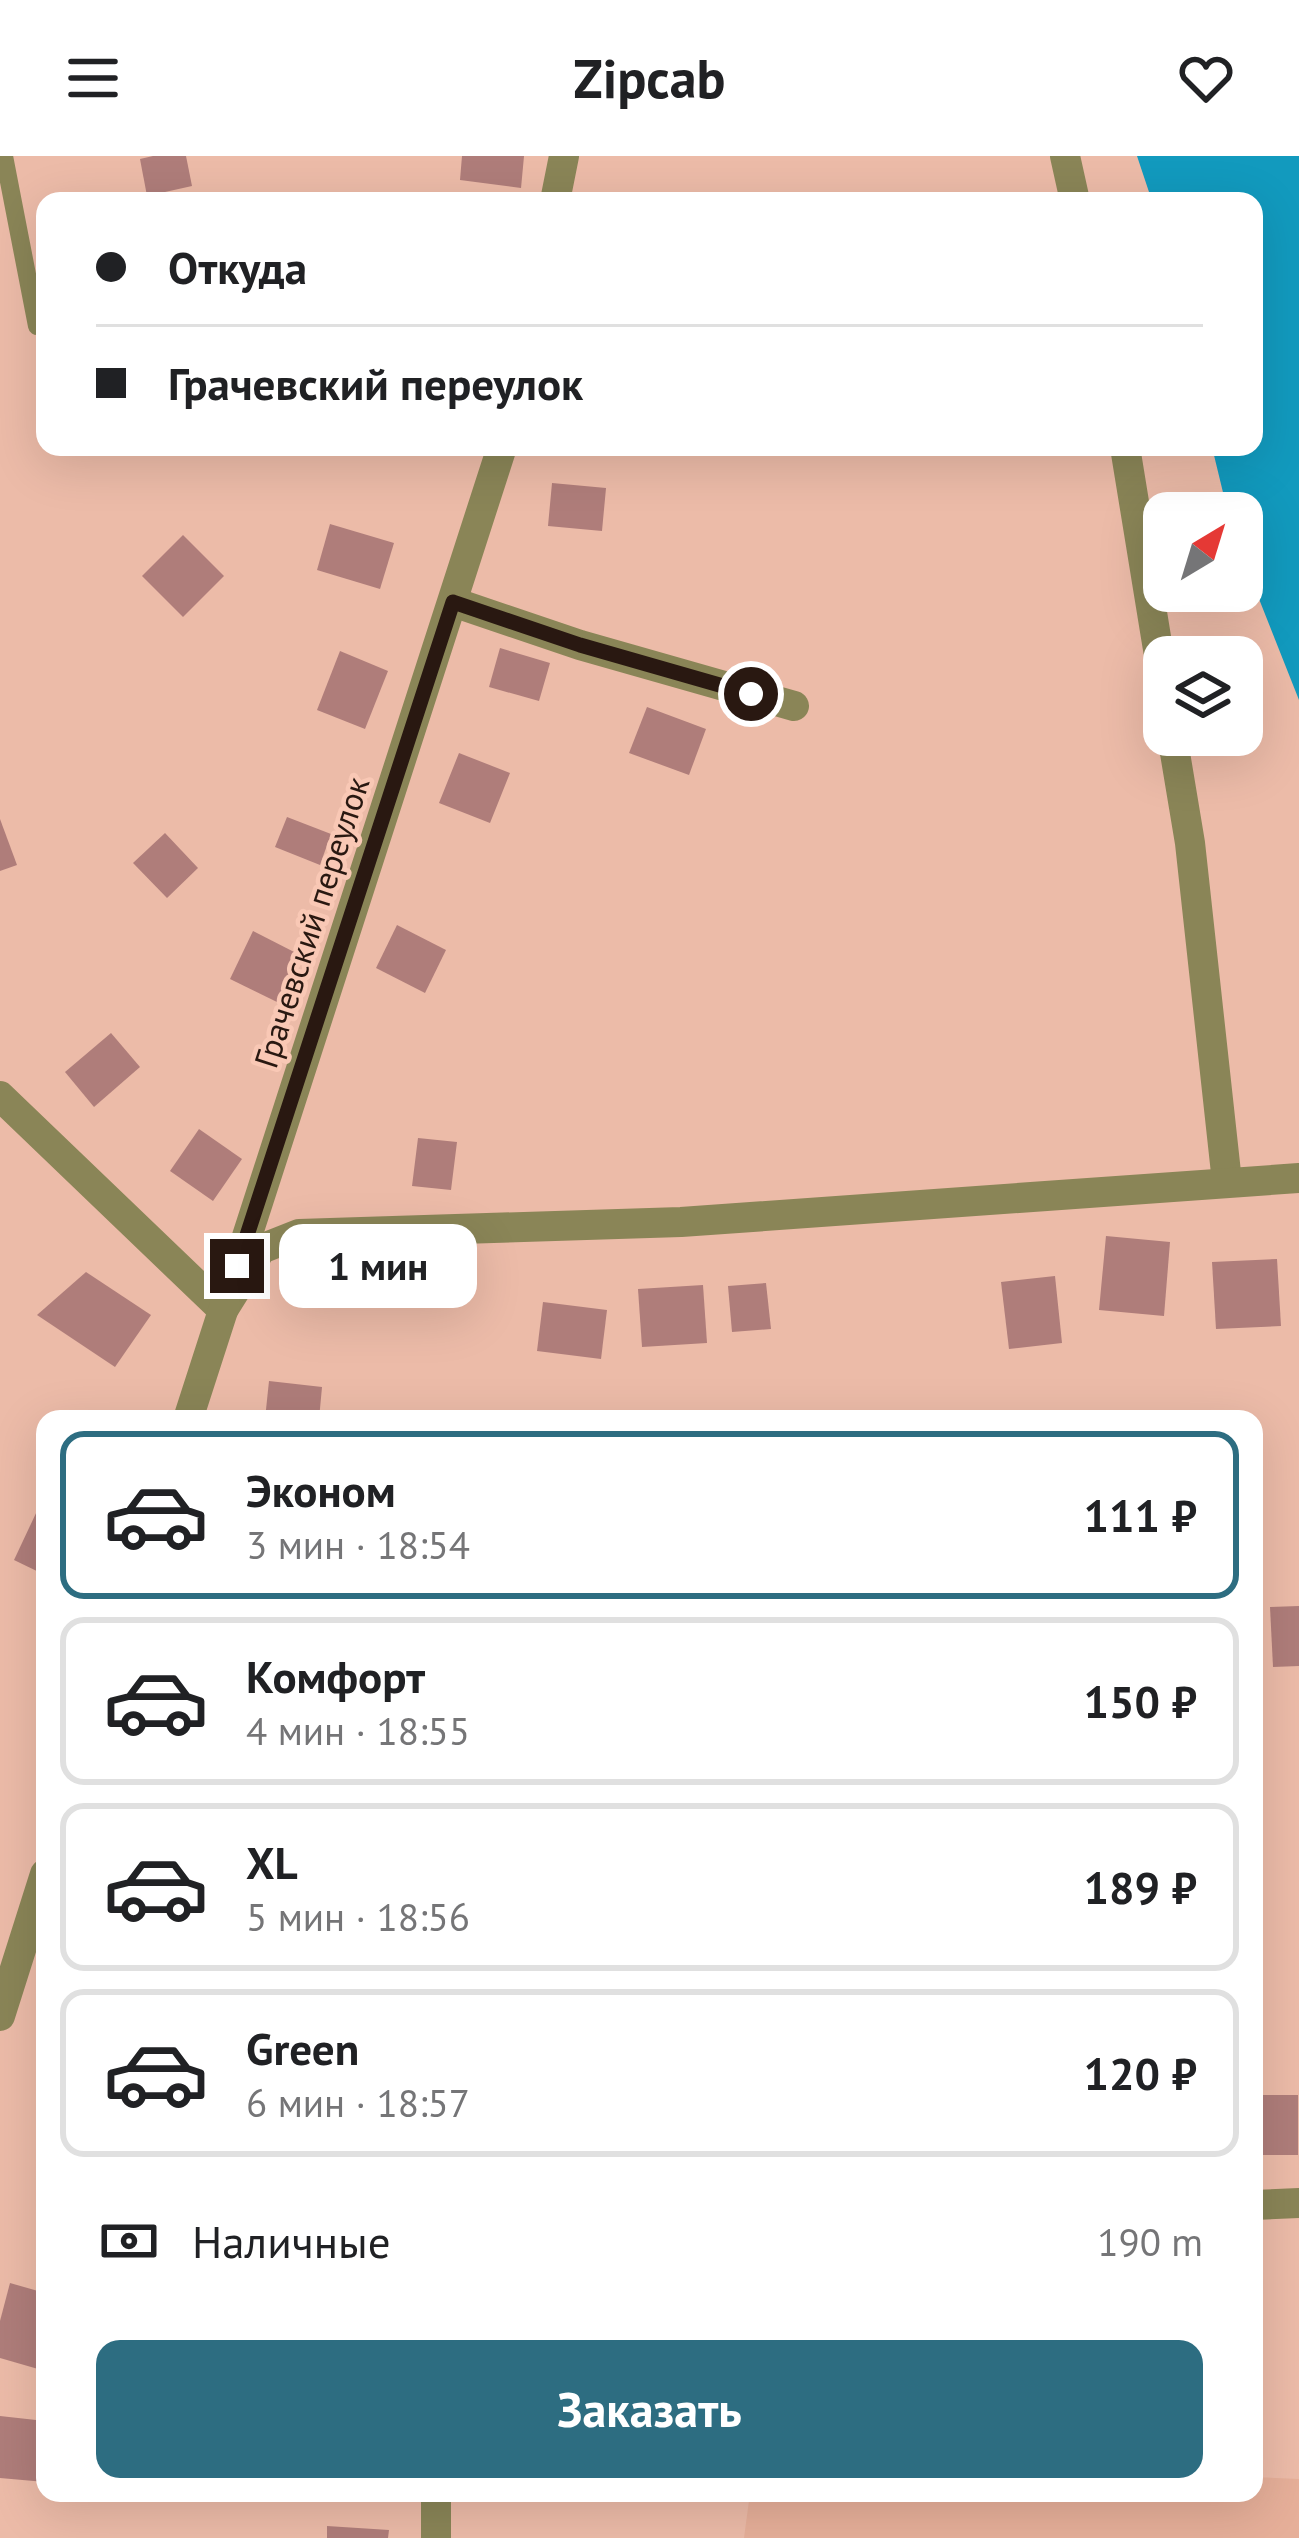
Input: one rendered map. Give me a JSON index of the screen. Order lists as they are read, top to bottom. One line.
{"streets":{"street":["Грачевский переулок"]},"north":"top right","page":{"header":"Zipcab","banner":["Откуда","Грачевский переулок"],"bubble":"1 мин","list":[{"name":"Эконом","note":"3 мин · 18:54","value":"111 ₽"},{"name":"Комфорт","note":"4 мин · 18:55","value":"150 ₽"},{"name":"XL","note":"5 мин · 18:56","value":"189 ₽"},{"name":"Green","note":"6 мин · 18:57","value":"120 ₽"}],"pay":["Наличные","190 m"],"buttons":"Заказать"}}
